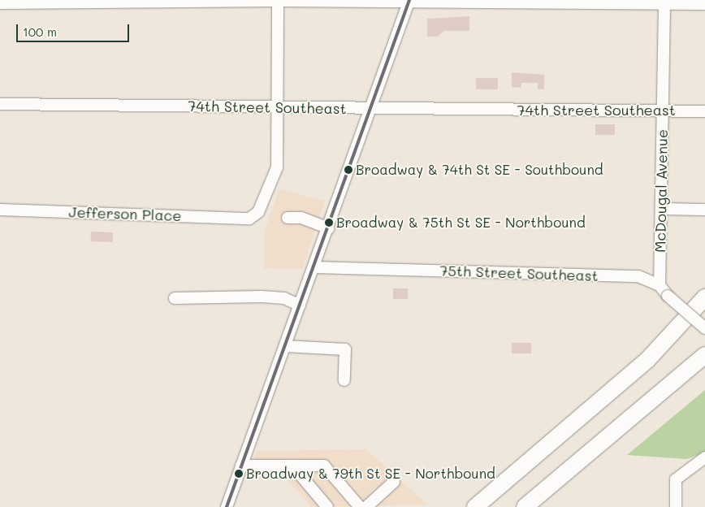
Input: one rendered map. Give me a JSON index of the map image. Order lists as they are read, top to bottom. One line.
{"streets":{"street":["74th Street Southeast","McDougal Avenue","Jefferson Place","75th Street Southeast"]},"crossings":[["74th Street Southeast","McDougal Avenue"],["74th Street Southeast","Jefferson Place"],["McDougal Avenue","75th Street Southeast"]],"places":["Broadway & 74th St SE - Southbound","Broadway & 75th St SE - Northbound","Broadway & 79th St SE - Northbound"],"scale_bar":"100 m"}
